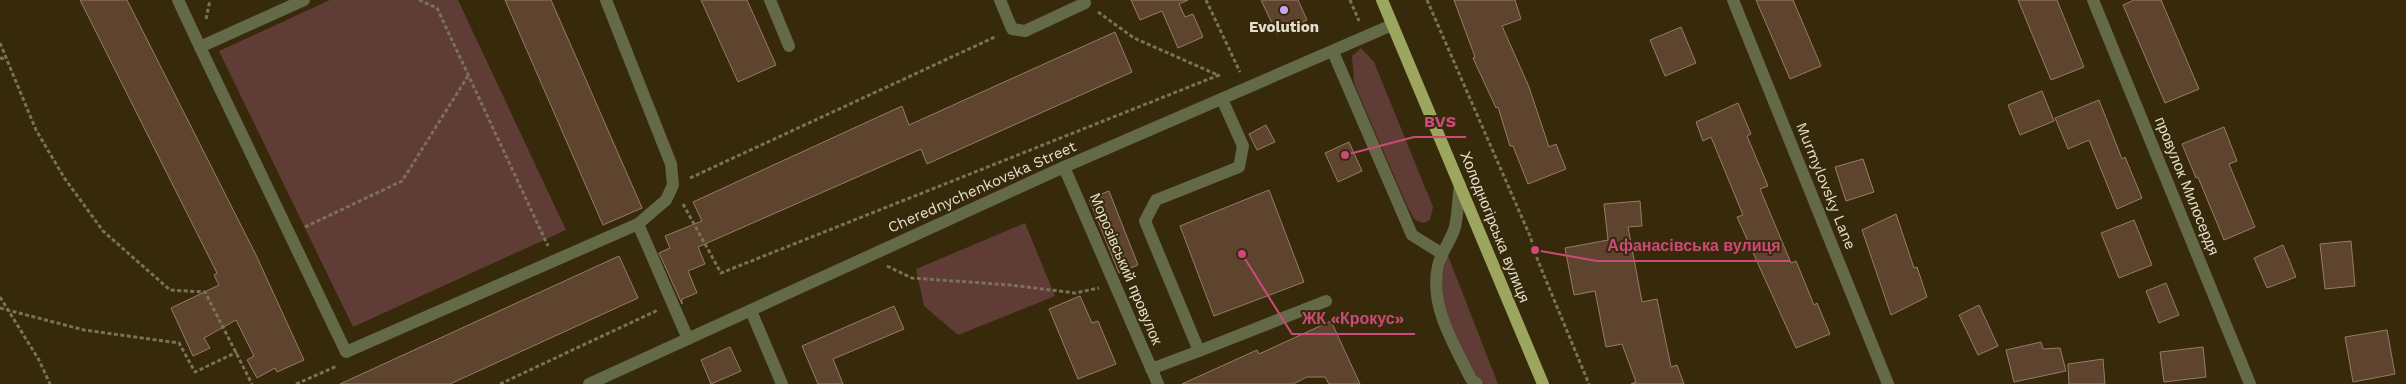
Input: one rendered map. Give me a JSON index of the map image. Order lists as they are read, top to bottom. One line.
{"streets":{"main road":["Холодногірська вулиця"],"street":["Murmylovsky Lane","провулок Милосердя","Cherednychenkovska Street","Морозівський провулок"]},"crossings":[["Cherednychenkovska Street","Холодногірська вулиця"],["Cherednychenkovska Street","Морозівський провулок"]],"places":["Evolution","BVS","Афанасівська вулиця","ЖК «Крокус»"]}
